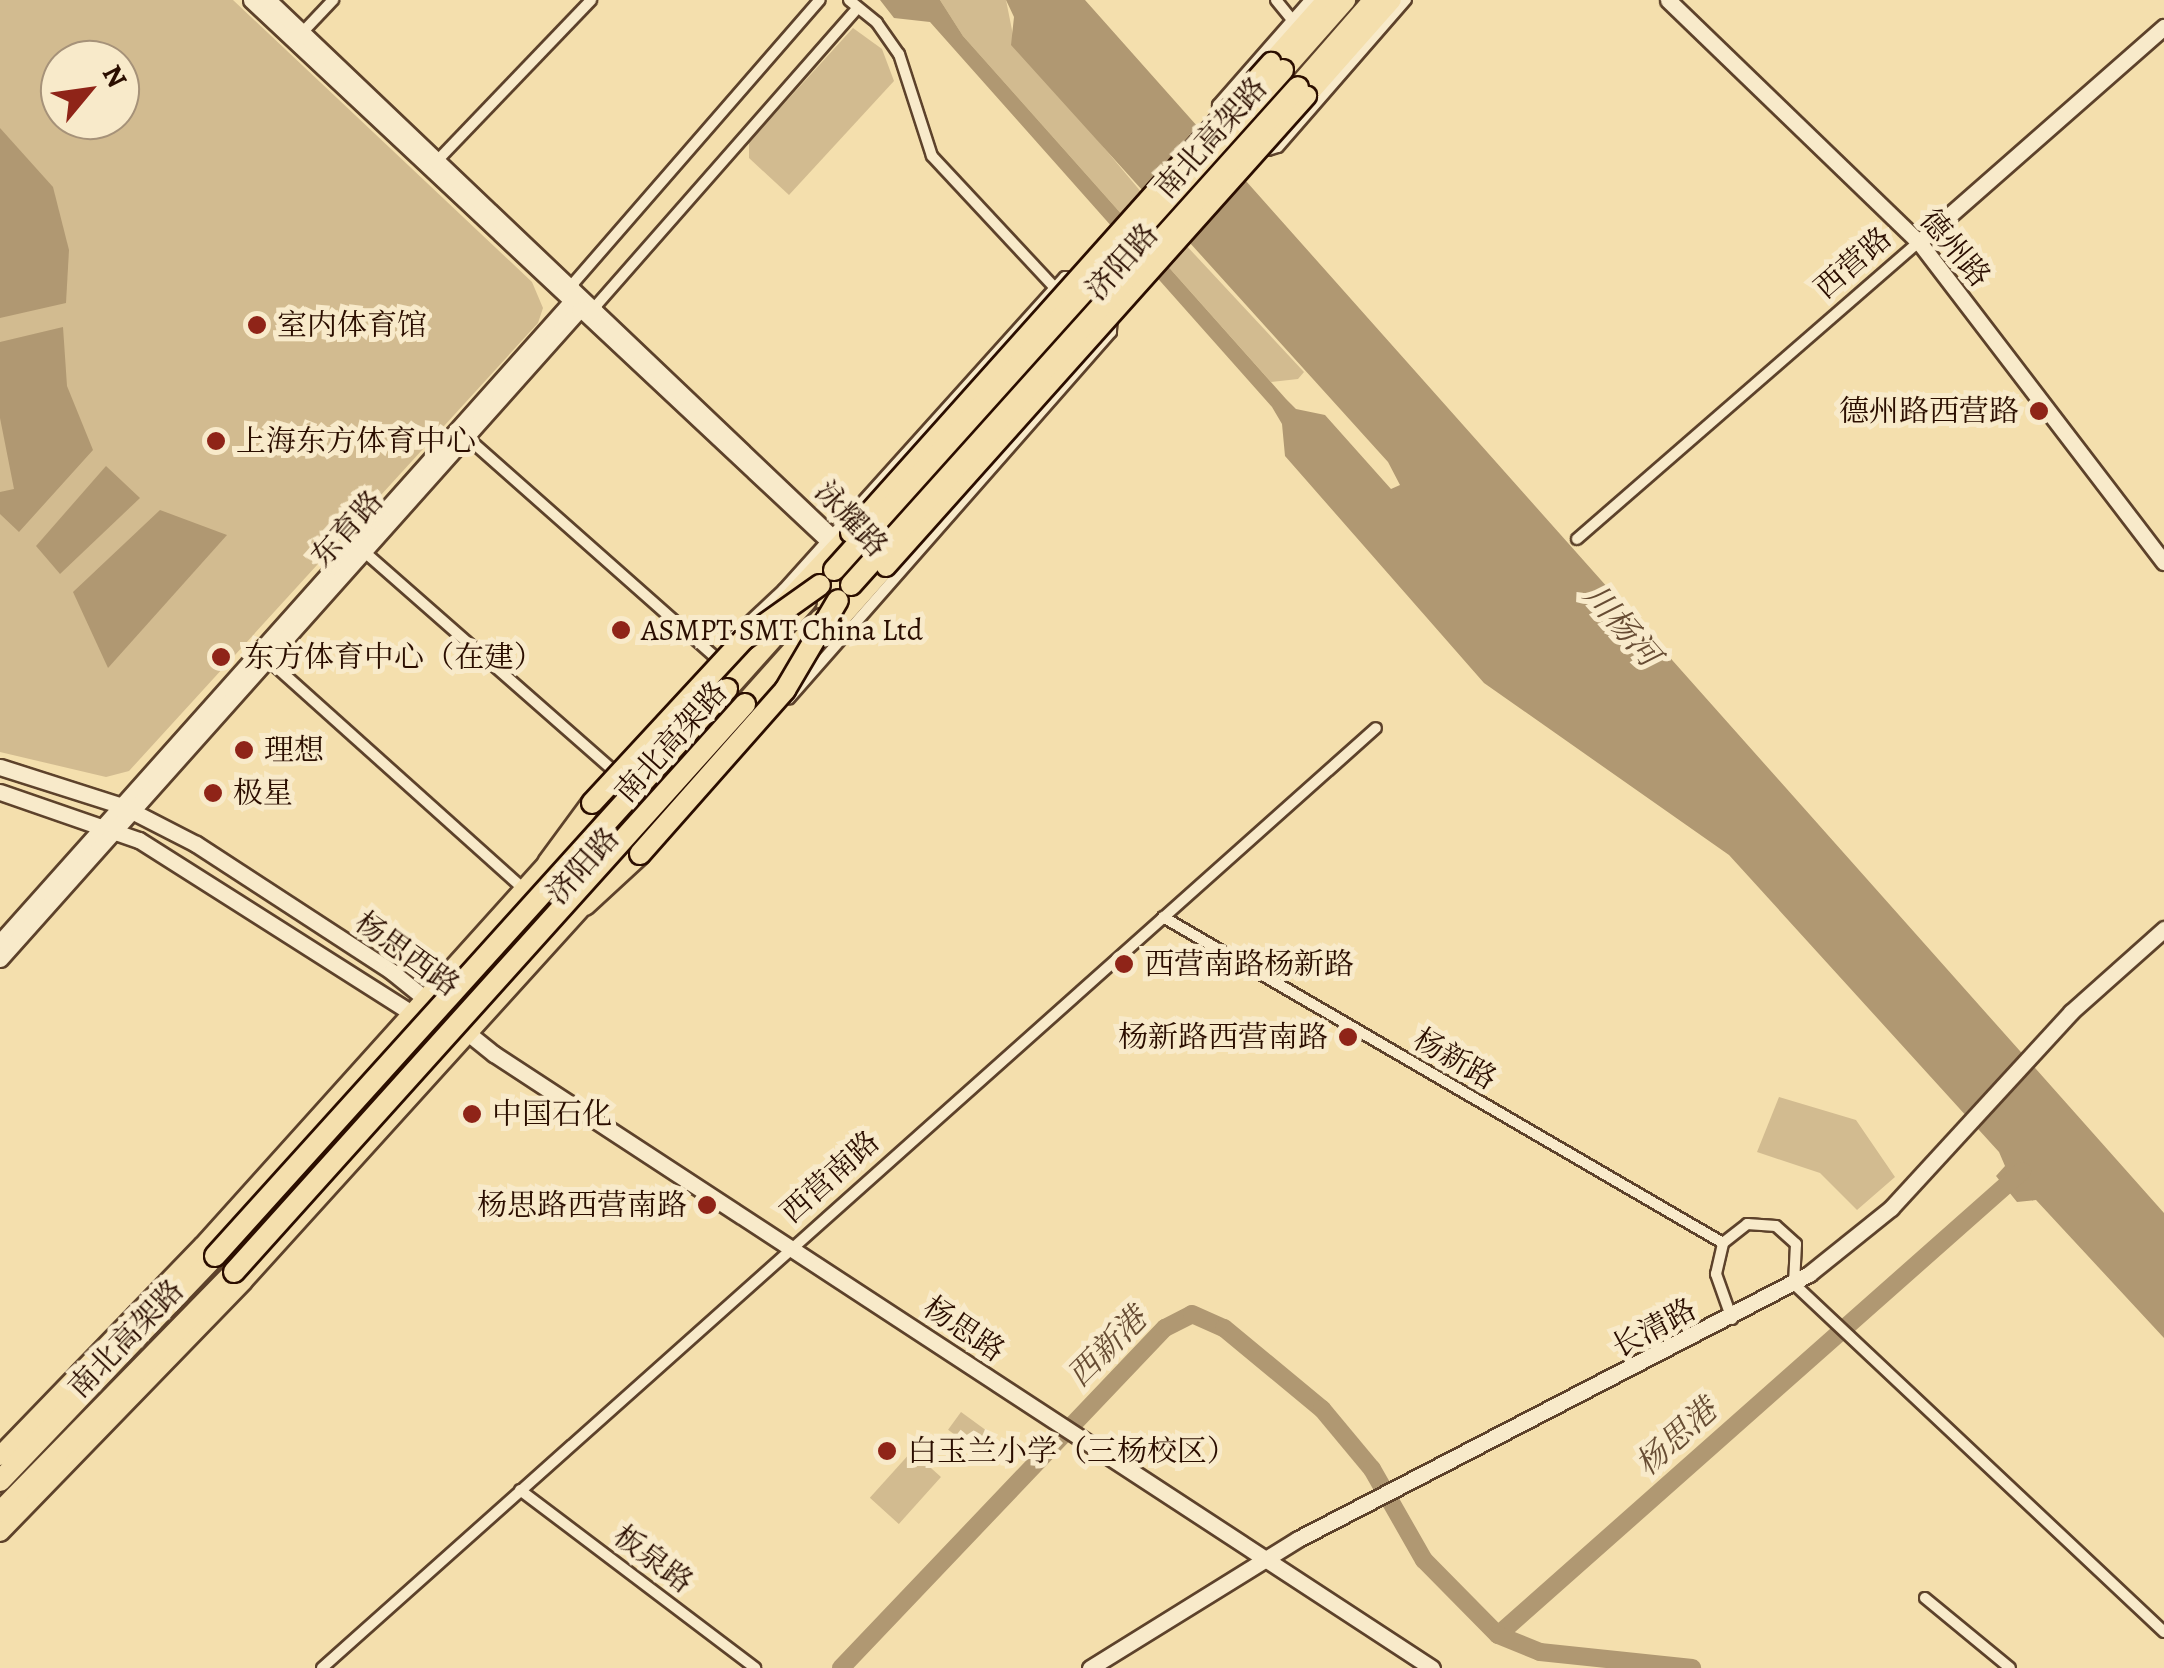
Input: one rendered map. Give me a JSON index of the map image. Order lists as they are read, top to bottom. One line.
{"streets":{"highway":["南北高架路"],"main road":["济阳路"],"street":["德州路","西营路","泳耀路","东育路","杨思西路","杨新路","西营南路","长清路","杨思路","板泉路"]},"crossings":[["德州路","西营路"],["济阳路","泳耀路"],["济阳路","杨思西路"],["济阳路","杨思路"],["泳耀路","东育路"],["东育路","杨思西路"],["杨思西路","杨思路"],["杨新路","西营南路"],["杨新路","长清路"],["西营南路","杨思路"],["西营南路","板泉路"],["长清路","杨思路"]],"water":["川杨河","西新港","杨思港"],"places":["室内体育馆","德州路西营路","上海东方体育中心","ASMPT SMT China Ltd","东方体育中心（在建）","理想","极星","西营南路杨新路","杨新路西营南路","中国石化","杨思路西营南路","白玉兰小学（三杨校区）"],"north":"top right"}
